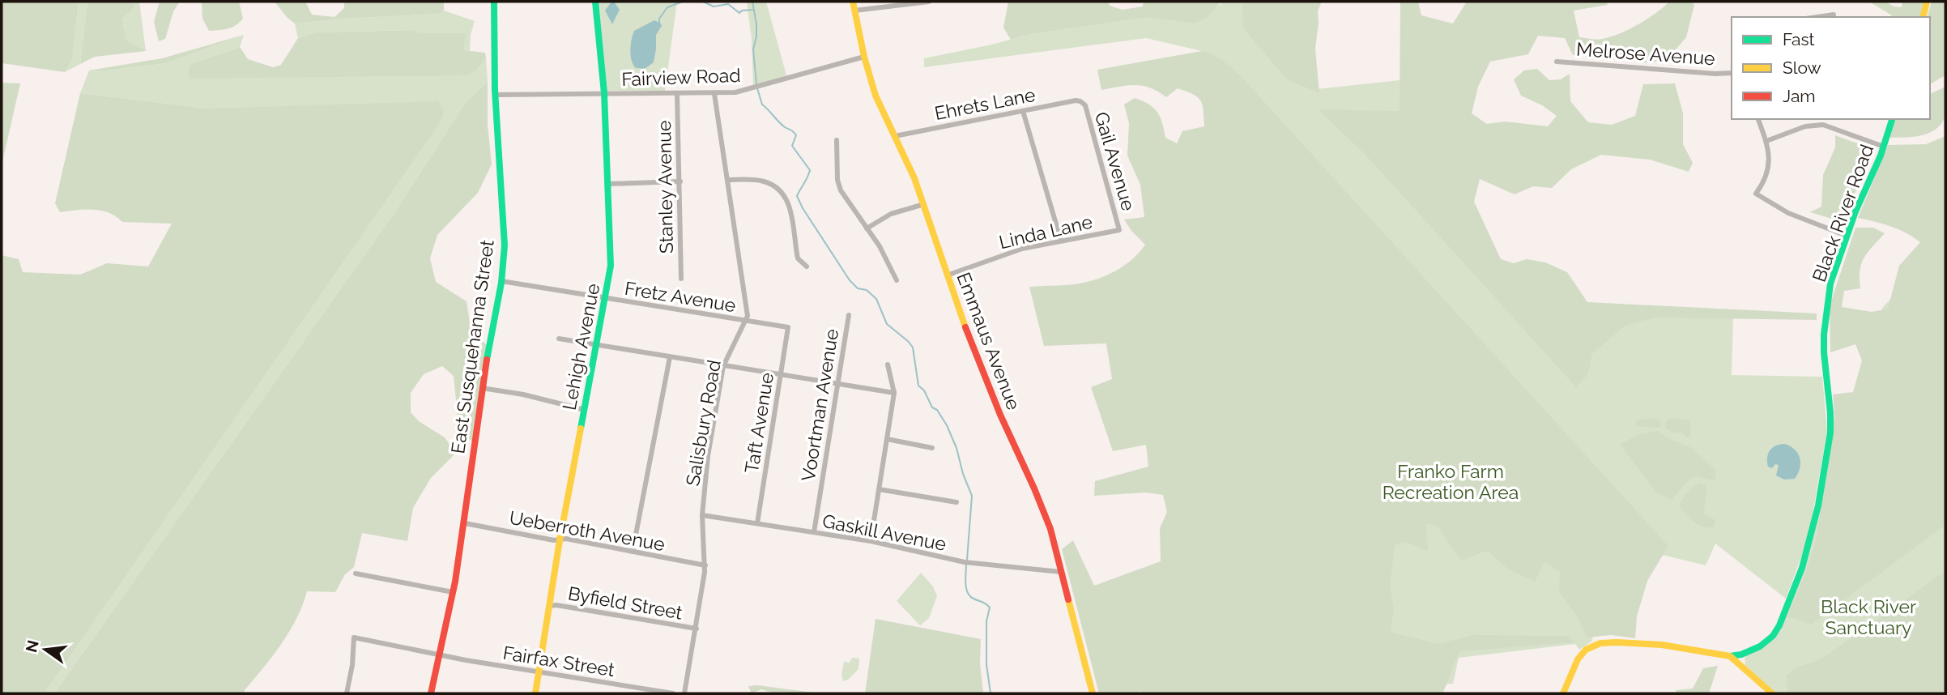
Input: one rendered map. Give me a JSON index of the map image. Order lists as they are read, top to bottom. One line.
{"streets":{"street":["Melrose Avenue","Fairview Road","Ehrets Lane","Gail Avenue","Stanley Avenue","Black River Road","Linda Lane","Fretz Avenue","Emmaus Avenue","East Susquehanna Street","Lehigh Avenue","Voortman Avenue","Salisbury Road","Taft Avenue","Ueberroth Avenue","Gaskill Avenue","Byfield Street","Fairfax Street"]},"crossings":[["Fairview Road","Stanley Avenue"],["Fairview Road","Emmaus Avenue"],["Fairview Road","East Susquehanna Street"],["Fairview Road","Lehigh Avenue"],["Ehrets Lane","Gail Avenue"],["Ehrets Lane","Emmaus Avenue"],["Gail Avenue","Linda Lane"],["Linda Lane","Emmaus Avenue"],["Fretz Avenue","East Susquehanna Street"],["Fretz Avenue","Lehigh Avenue"],["Fretz Avenue","Salisbury Road"],["Fretz Avenue","Taft Avenue"],["Emmaus Avenue","Gaskill Avenue"],["East Susquehanna Street","Ueberroth Avenue"],["East Susquehanna Street","Fairfax Street"],["Lehigh Avenue","Ueberroth Avenue"],["Lehigh Avenue","Byfield Street"],["Lehigh Avenue","Fairfax Street"],["Voortman Avenue","Gaskill Avenue"],["Salisbury Road","Ueberroth Avenue"],["Salisbury Road","Gaskill Avenue"],["Salisbury Road","Byfield Street"],["Taft Avenue","Gaskill Avenue"]],"parks":["Franko Farm Recreation Area","Black River Sanctuary"],"legend":["Fast","Slow","Jam"],"north":"left"}
